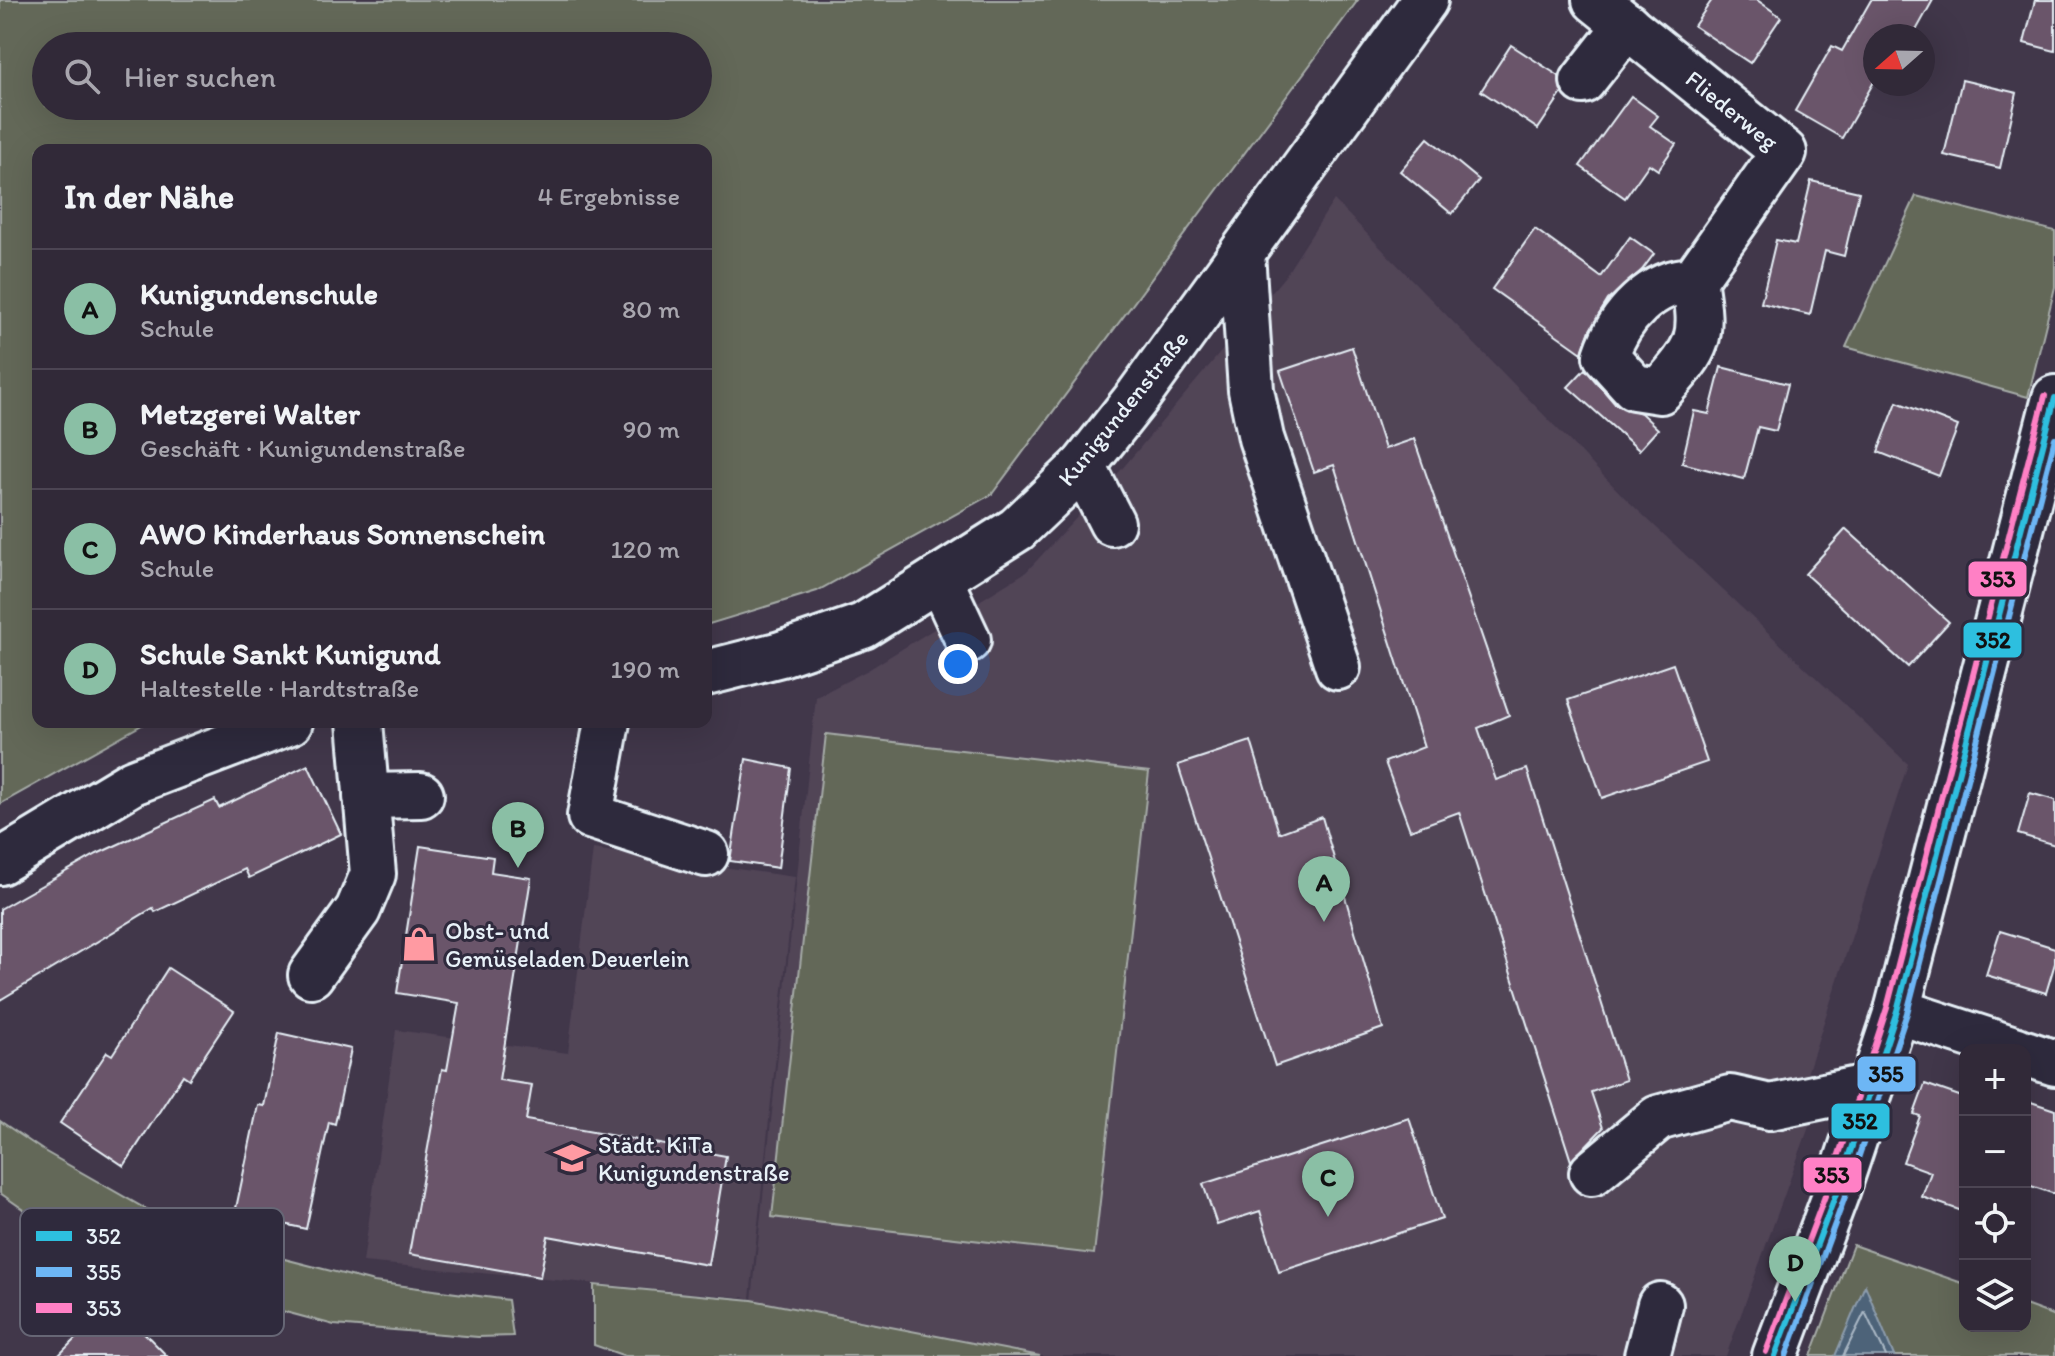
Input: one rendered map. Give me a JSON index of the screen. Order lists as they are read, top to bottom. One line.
{"streets":{"street":["Fliederweg","Kunigundenstraße"]},"places":{"shop":["Obst- und Gemüseladen Deuerlein"],"school or university":["Städt. KiTa Kunigundenstraße"]},"lines":["transit line 353","transit line 352","transit line 355"],"legend":["352","355","353"],"north":"left","page":{"search":"Hier suchen","heading":["In der Nähe","4 Ergebnisse"],"list":[{"mark":"A","name":"Kunigundenschule","note":"Schule","value":"80 m"},{"mark":"B","name":"Metzgerei Walter","note":"Geschäft · Kunigundenstraße","value":"90 m"},{"mark":"C","name":"AWO Kinderhaus Sonnenschein","note":"Schule","value":"120 m"},{"mark":"D","name":"Schule Sankt Kunigund","note":"Haltestelle · Hardtstraße","value":"190 m"}],"pins":["B","A","C","D"],"map_buttons":["+","−"]}}
